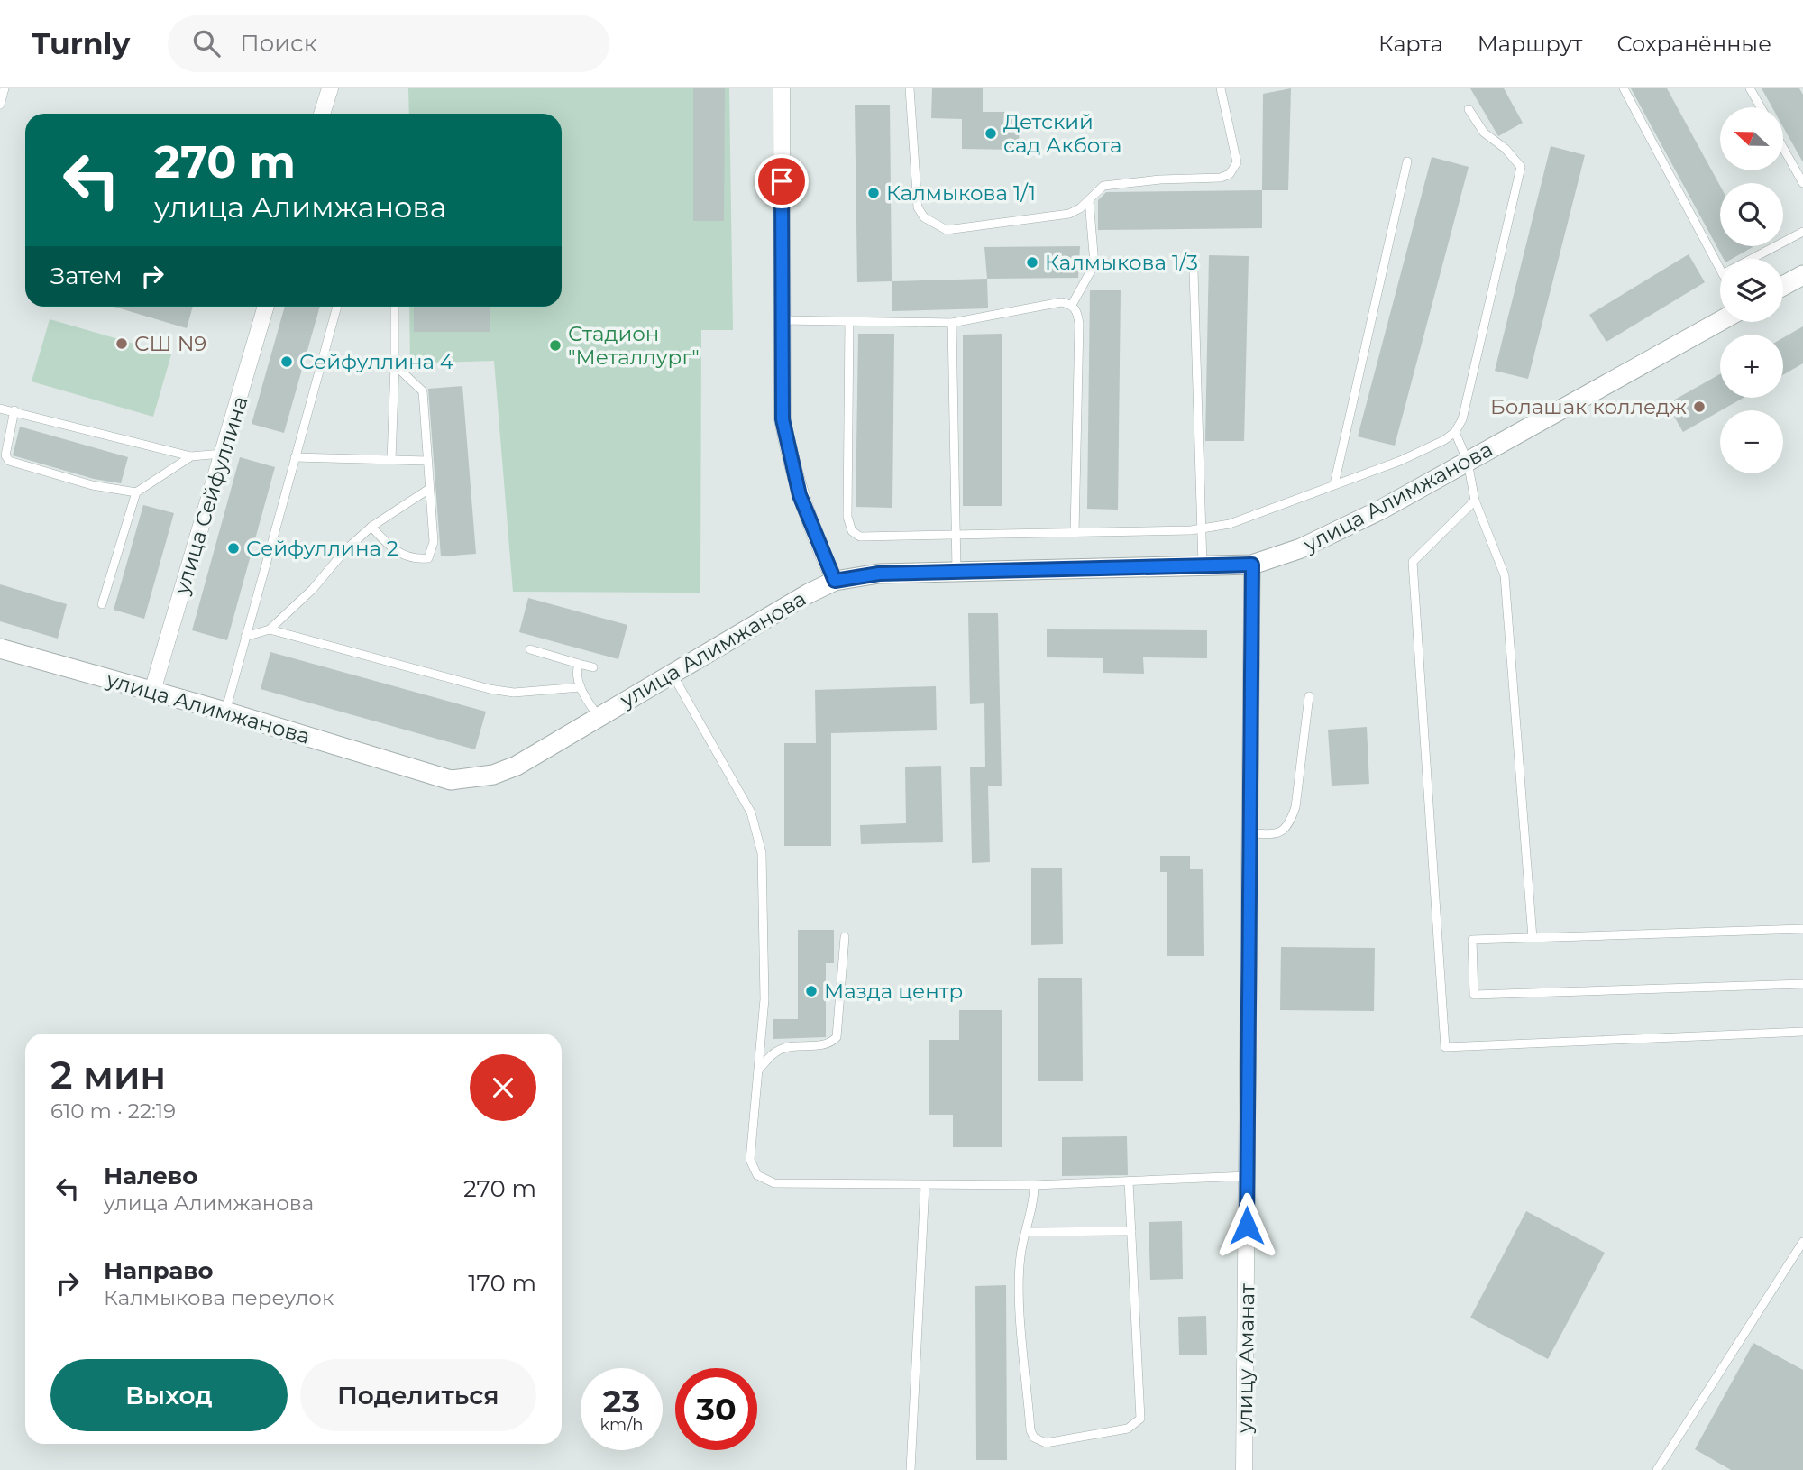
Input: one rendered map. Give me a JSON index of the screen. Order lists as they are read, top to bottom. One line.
{"streets":{"street":["улица Сейфуллина","улица Алимжанова","улицу Аманат"]},"crossings":[["улица Сейфуллина","улица Алимжанова"],["улица Алимжанова","улицу Аманат"]],"places":["Детский сад Акбота","Калмыкова 1/1","Калмыкова 1/3","СШ N9","Стадион \"Металлург\"","Сейфуллина 4","Болашак колледж","Сейфуллина 2","Мазда центр"],"north":"left","page":{"header":"Turnly","search":"Поиск","nav":["Карта","Маршрут","Сохранённые"],"map_buttons":["+","−"],"turn":["270 m","улица Алимжанова"],"then":"Затем","heading":["2 мин","610 m · 22:19"],"list":[{"name":"Налево","note":"улица Алимжанова","value":"270 m"},{"name":"Направо","note":"Калмыкова переулок","value":"170 m"}],"buttons":["Выход","Поделиться"],"speed":"23 km/h","limit":"30"}}
